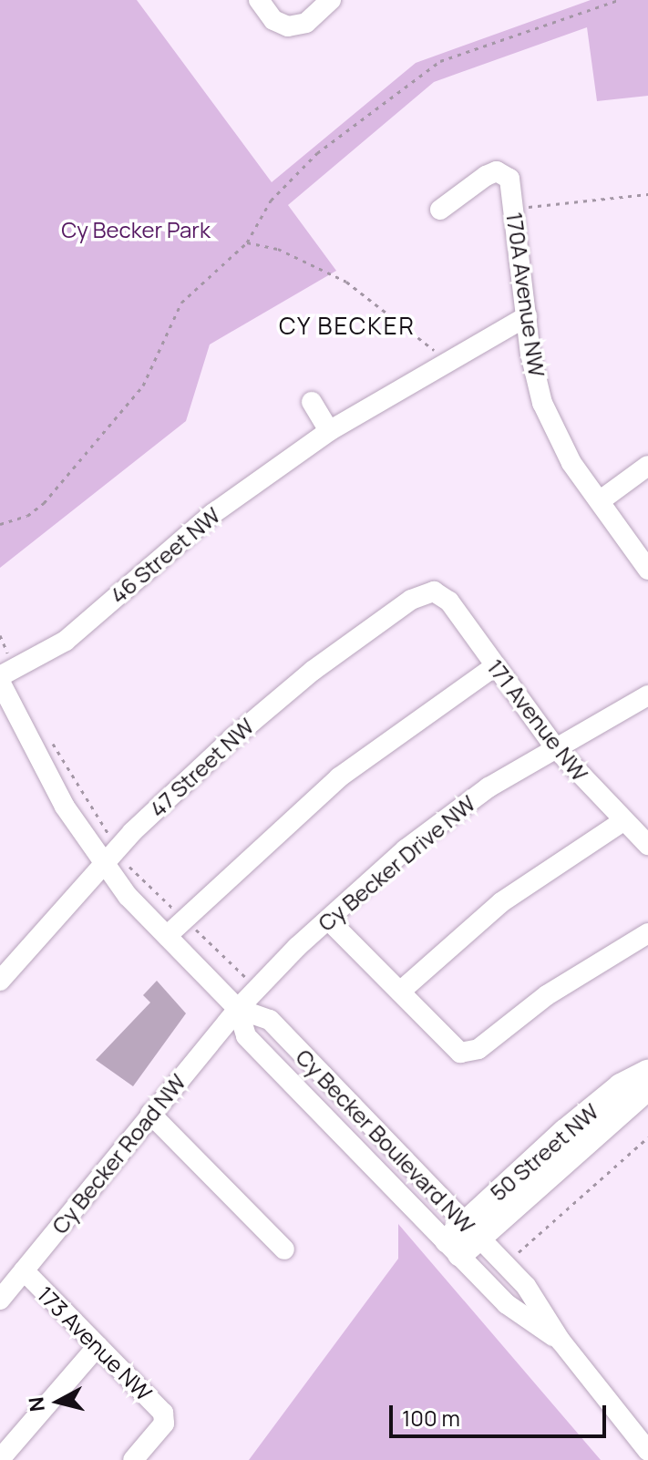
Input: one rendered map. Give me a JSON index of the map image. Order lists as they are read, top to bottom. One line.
{"streets":{"main road":["50 Street NW"],"street":["170A Avenue NW","46 Street NW","171 Avenue NW","47 Street NW","Cy Becker Drive NW","Cy Becker Boulevard NW","Cy Becker Road NW","173 Avenue NW"]},"crossings":[["170A Avenue NW","46 Street NW"],["46 Street NW","Cy Becker Boulevard NW"],["171 Avenue NW","47 Street NW"],["171 Avenue NW","Cy Becker Drive NW"],["47 Street NW","Cy Becker Boulevard NW"],["Cy Becker Drive NW","Cy Becker Boulevard NW"],["Cy Becker Drive NW","Cy Becker Road NW"],["Cy Becker Boulevard NW","50 Street NW"],["Cy Becker Boulevard NW","Cy Becker Road NW"],["Cy Becker Road NW","173 Avenue NW"]],"districts":["CY BECKER"],"parks":["Cy Becker Park"],"scale_bar":"100 m","north":"left"}
